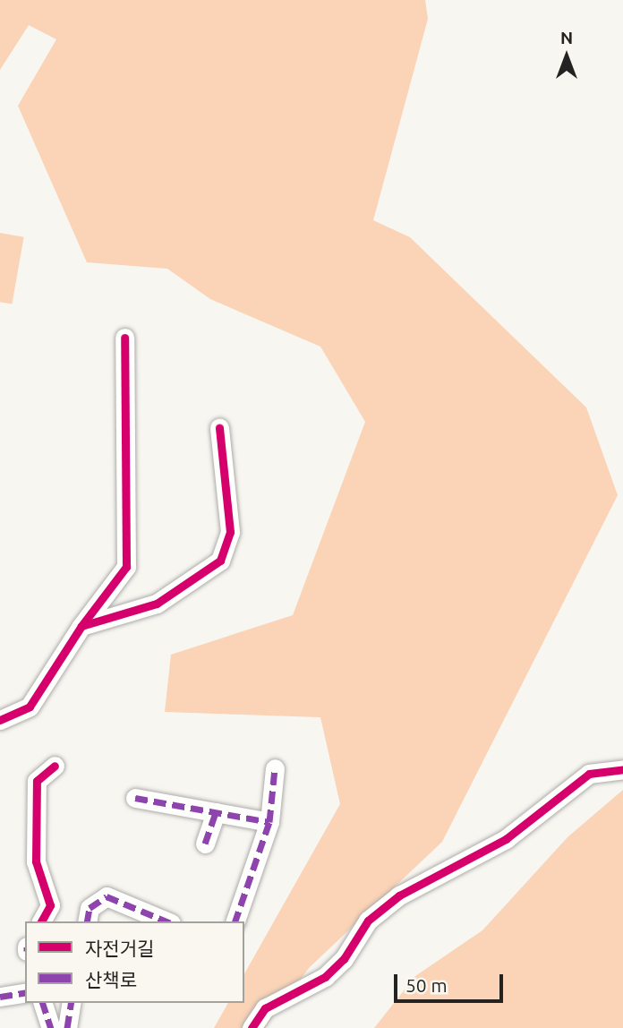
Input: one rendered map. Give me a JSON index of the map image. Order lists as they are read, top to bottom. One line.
{"legend":["자전거길","산책로"],"scale_bar":"50 m","north":"top"}
